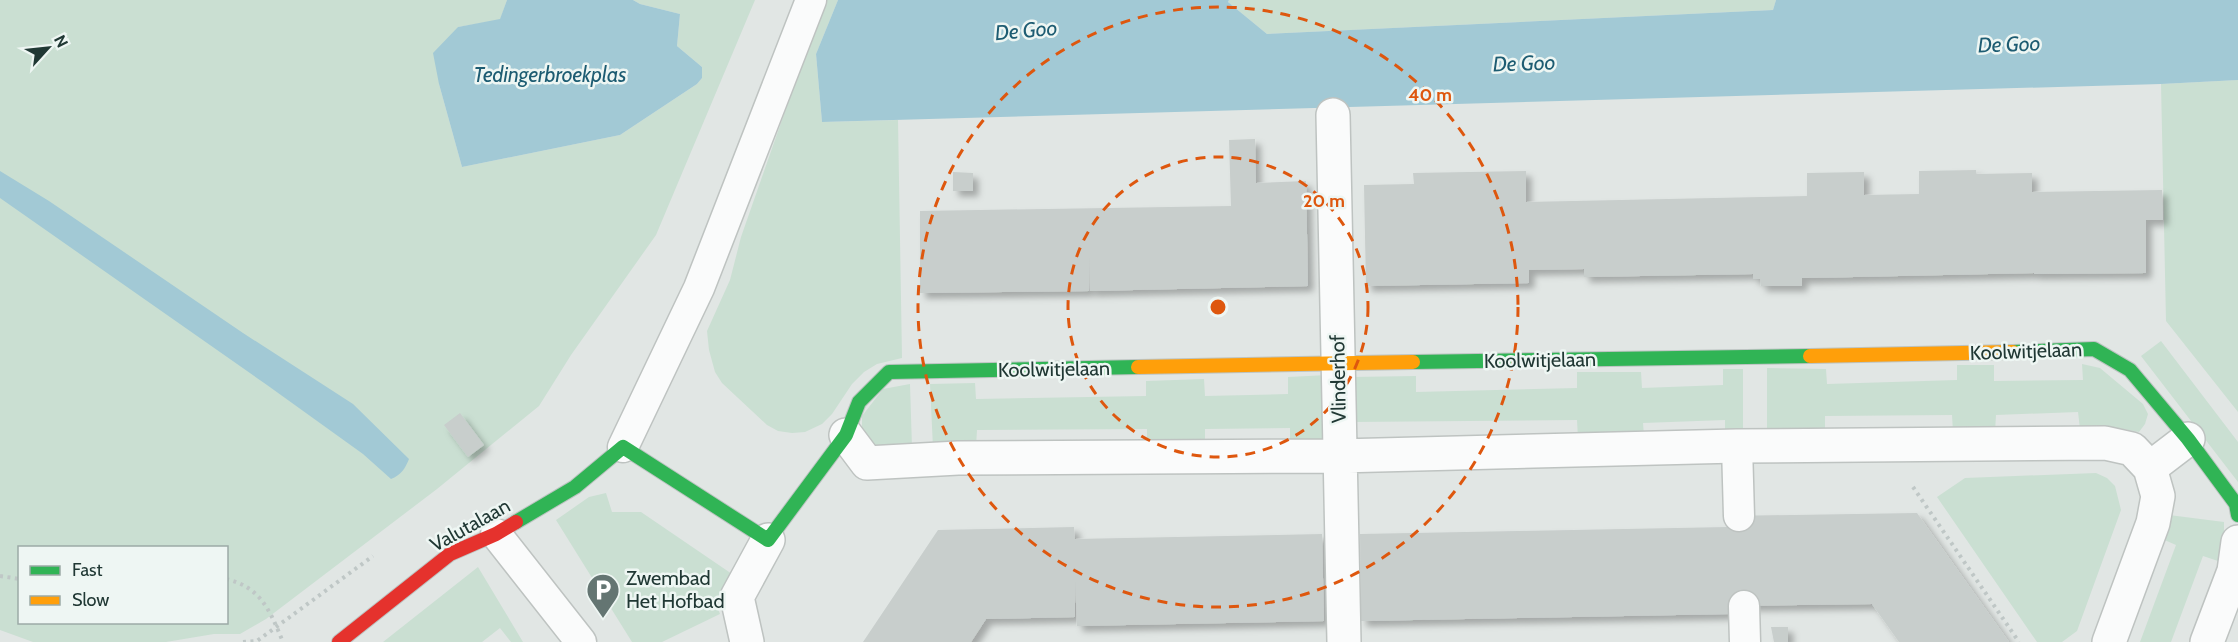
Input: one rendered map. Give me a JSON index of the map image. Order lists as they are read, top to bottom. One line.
{"streets":{"street":["Koolwitjelaan","Vlinderhof","Valutalaan"]},"crossings":[["Koolwitjelaan","Vlinderhof"]],"water":["De Goo","Tedingerbroekplas"],"places":{"parking":["Zwembad Het Hofbad"]},"legend":["Fast","Slow"],"north":"top right","rings":["40 m","20 m"]}
